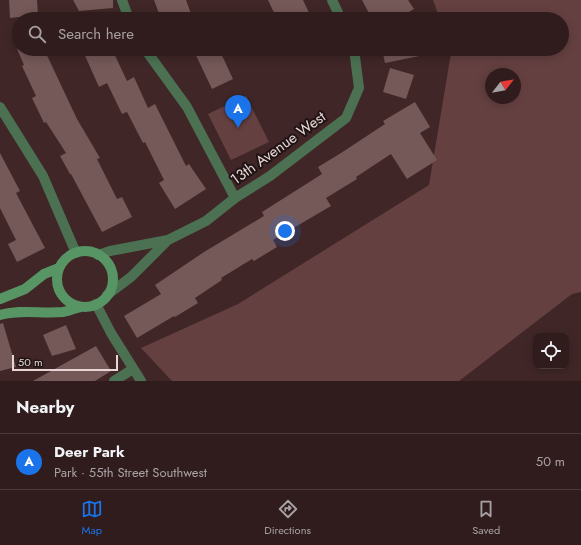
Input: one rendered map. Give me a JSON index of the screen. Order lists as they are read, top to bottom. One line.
{"streets":{"street":["13th Avenue West"]},"scale_bar":"50 m","north":"top right","page":{"search":"Search here","pins":"A","scale":"50 m","heading":"Nearby","list":[{"mark":"A","name":"Deer Park","note":"Park · 55th Street Southwest","value":"50 m"}],"nav":["Map","Directions","Saved"]}}
